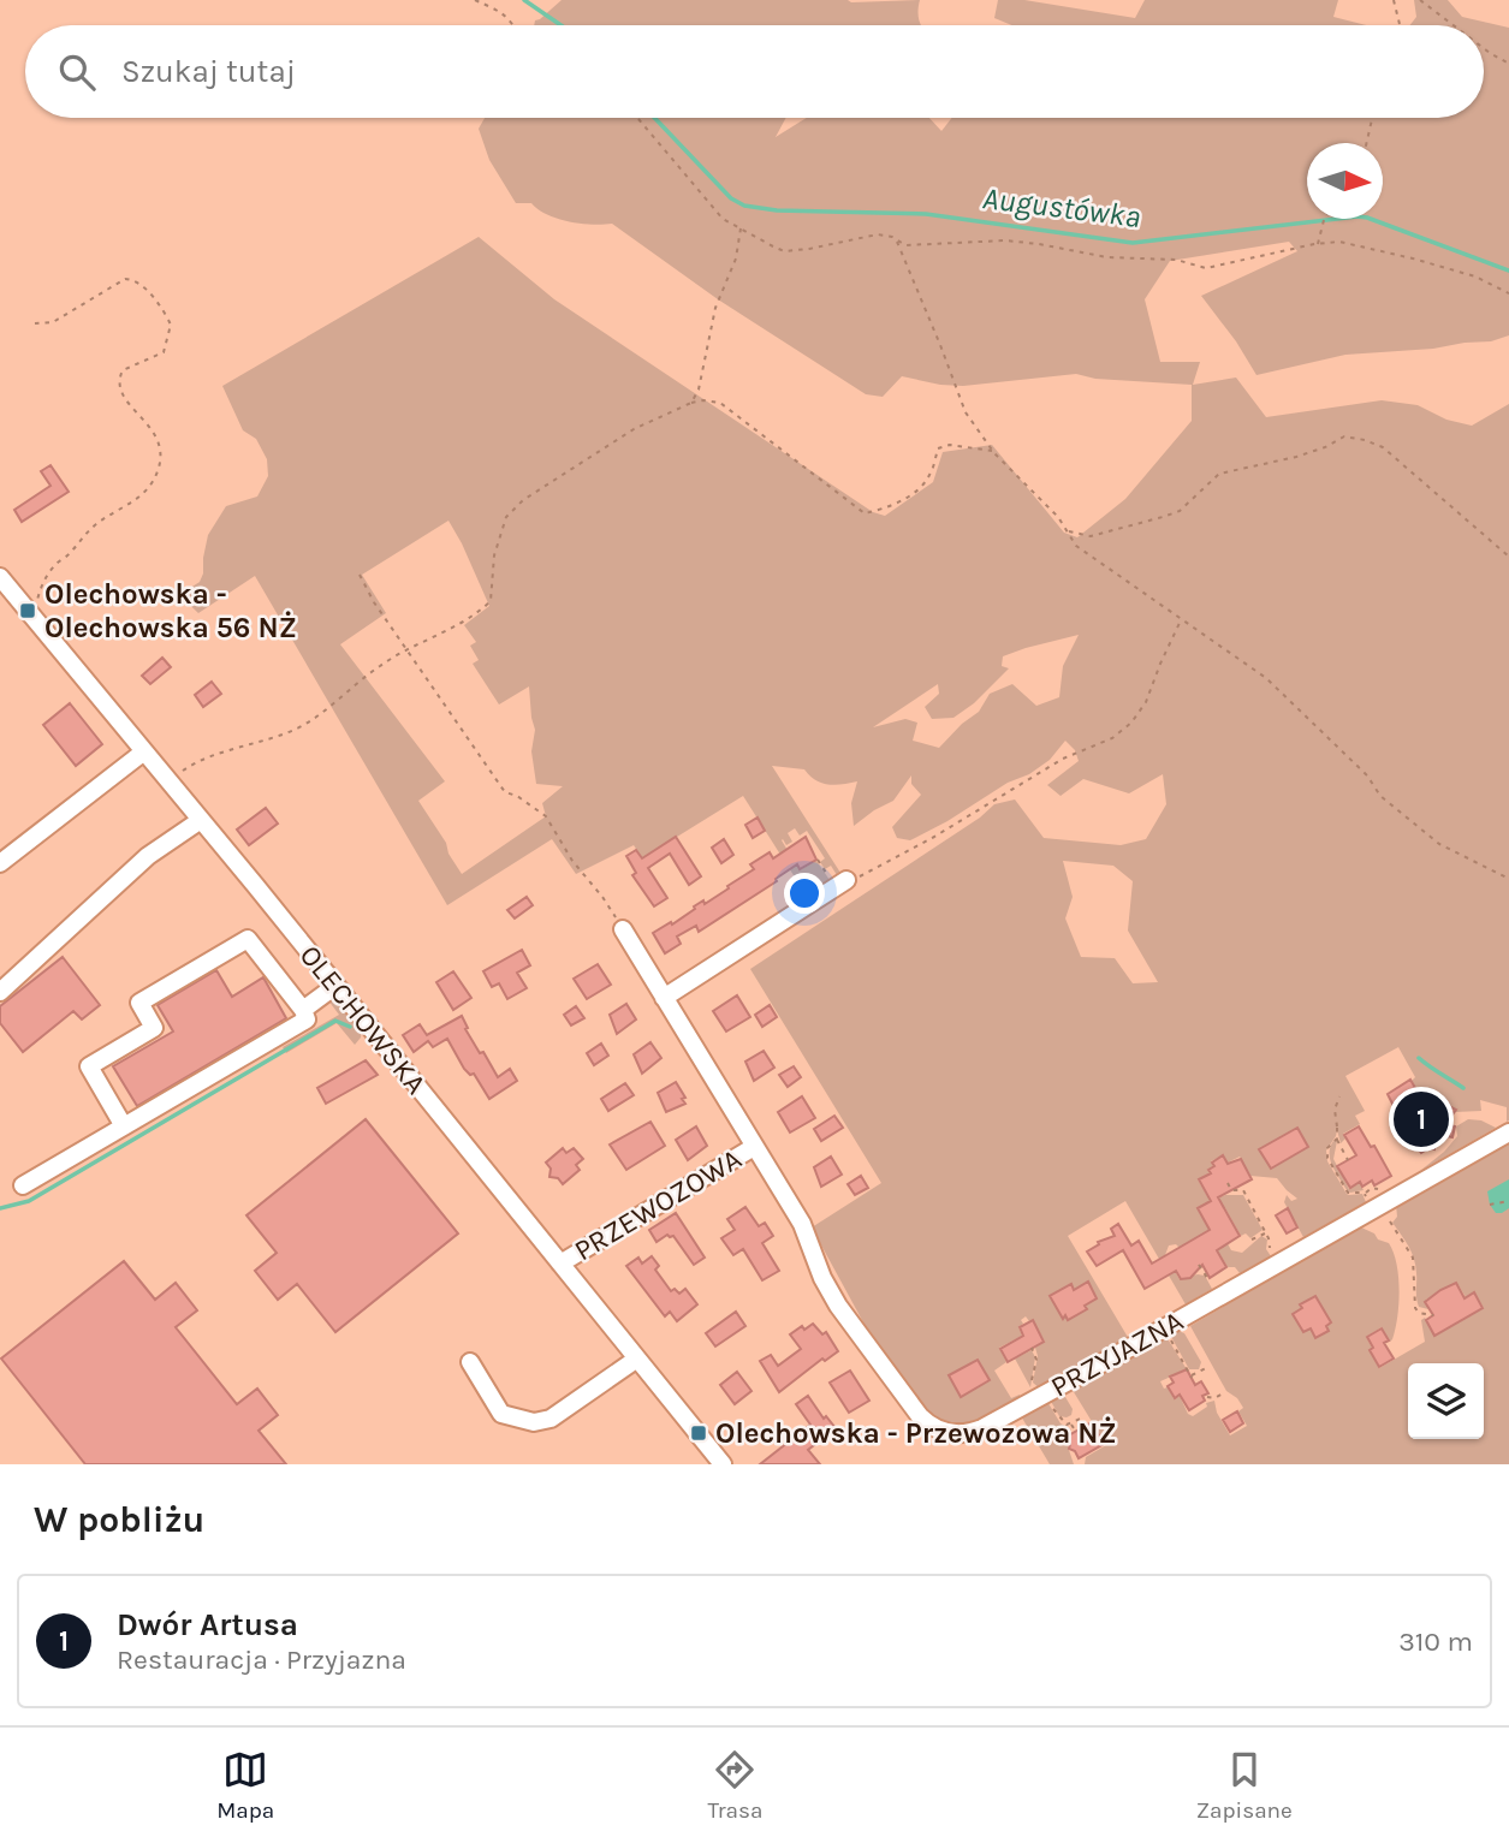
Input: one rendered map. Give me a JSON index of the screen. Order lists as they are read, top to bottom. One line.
{"streets":{"street":["OLECHOWSKA","PRZEWOZOWA","PRZYJAZNA"]},"crossings":[["OLECHOWSKA","PRZEWOZOWA"],["PRZEWOZOWA","PRZYJAZNA"]],"water":["Augustówka"],"places":{"transit":["Olechowska - Olechowska 56 NŻ","Olechowska - Przewozowa NŻ"]},"north":"right","page":{"search":"Szukaj tutaj","pins":"1","heading":"W pobliżu","list":[{"mark":"1","name":"Dwór Artusa","note":"Restauracja · Przyjazna","value":"310 m"}],"nav":["Mapa","Trasa","Zapisane"]}}
